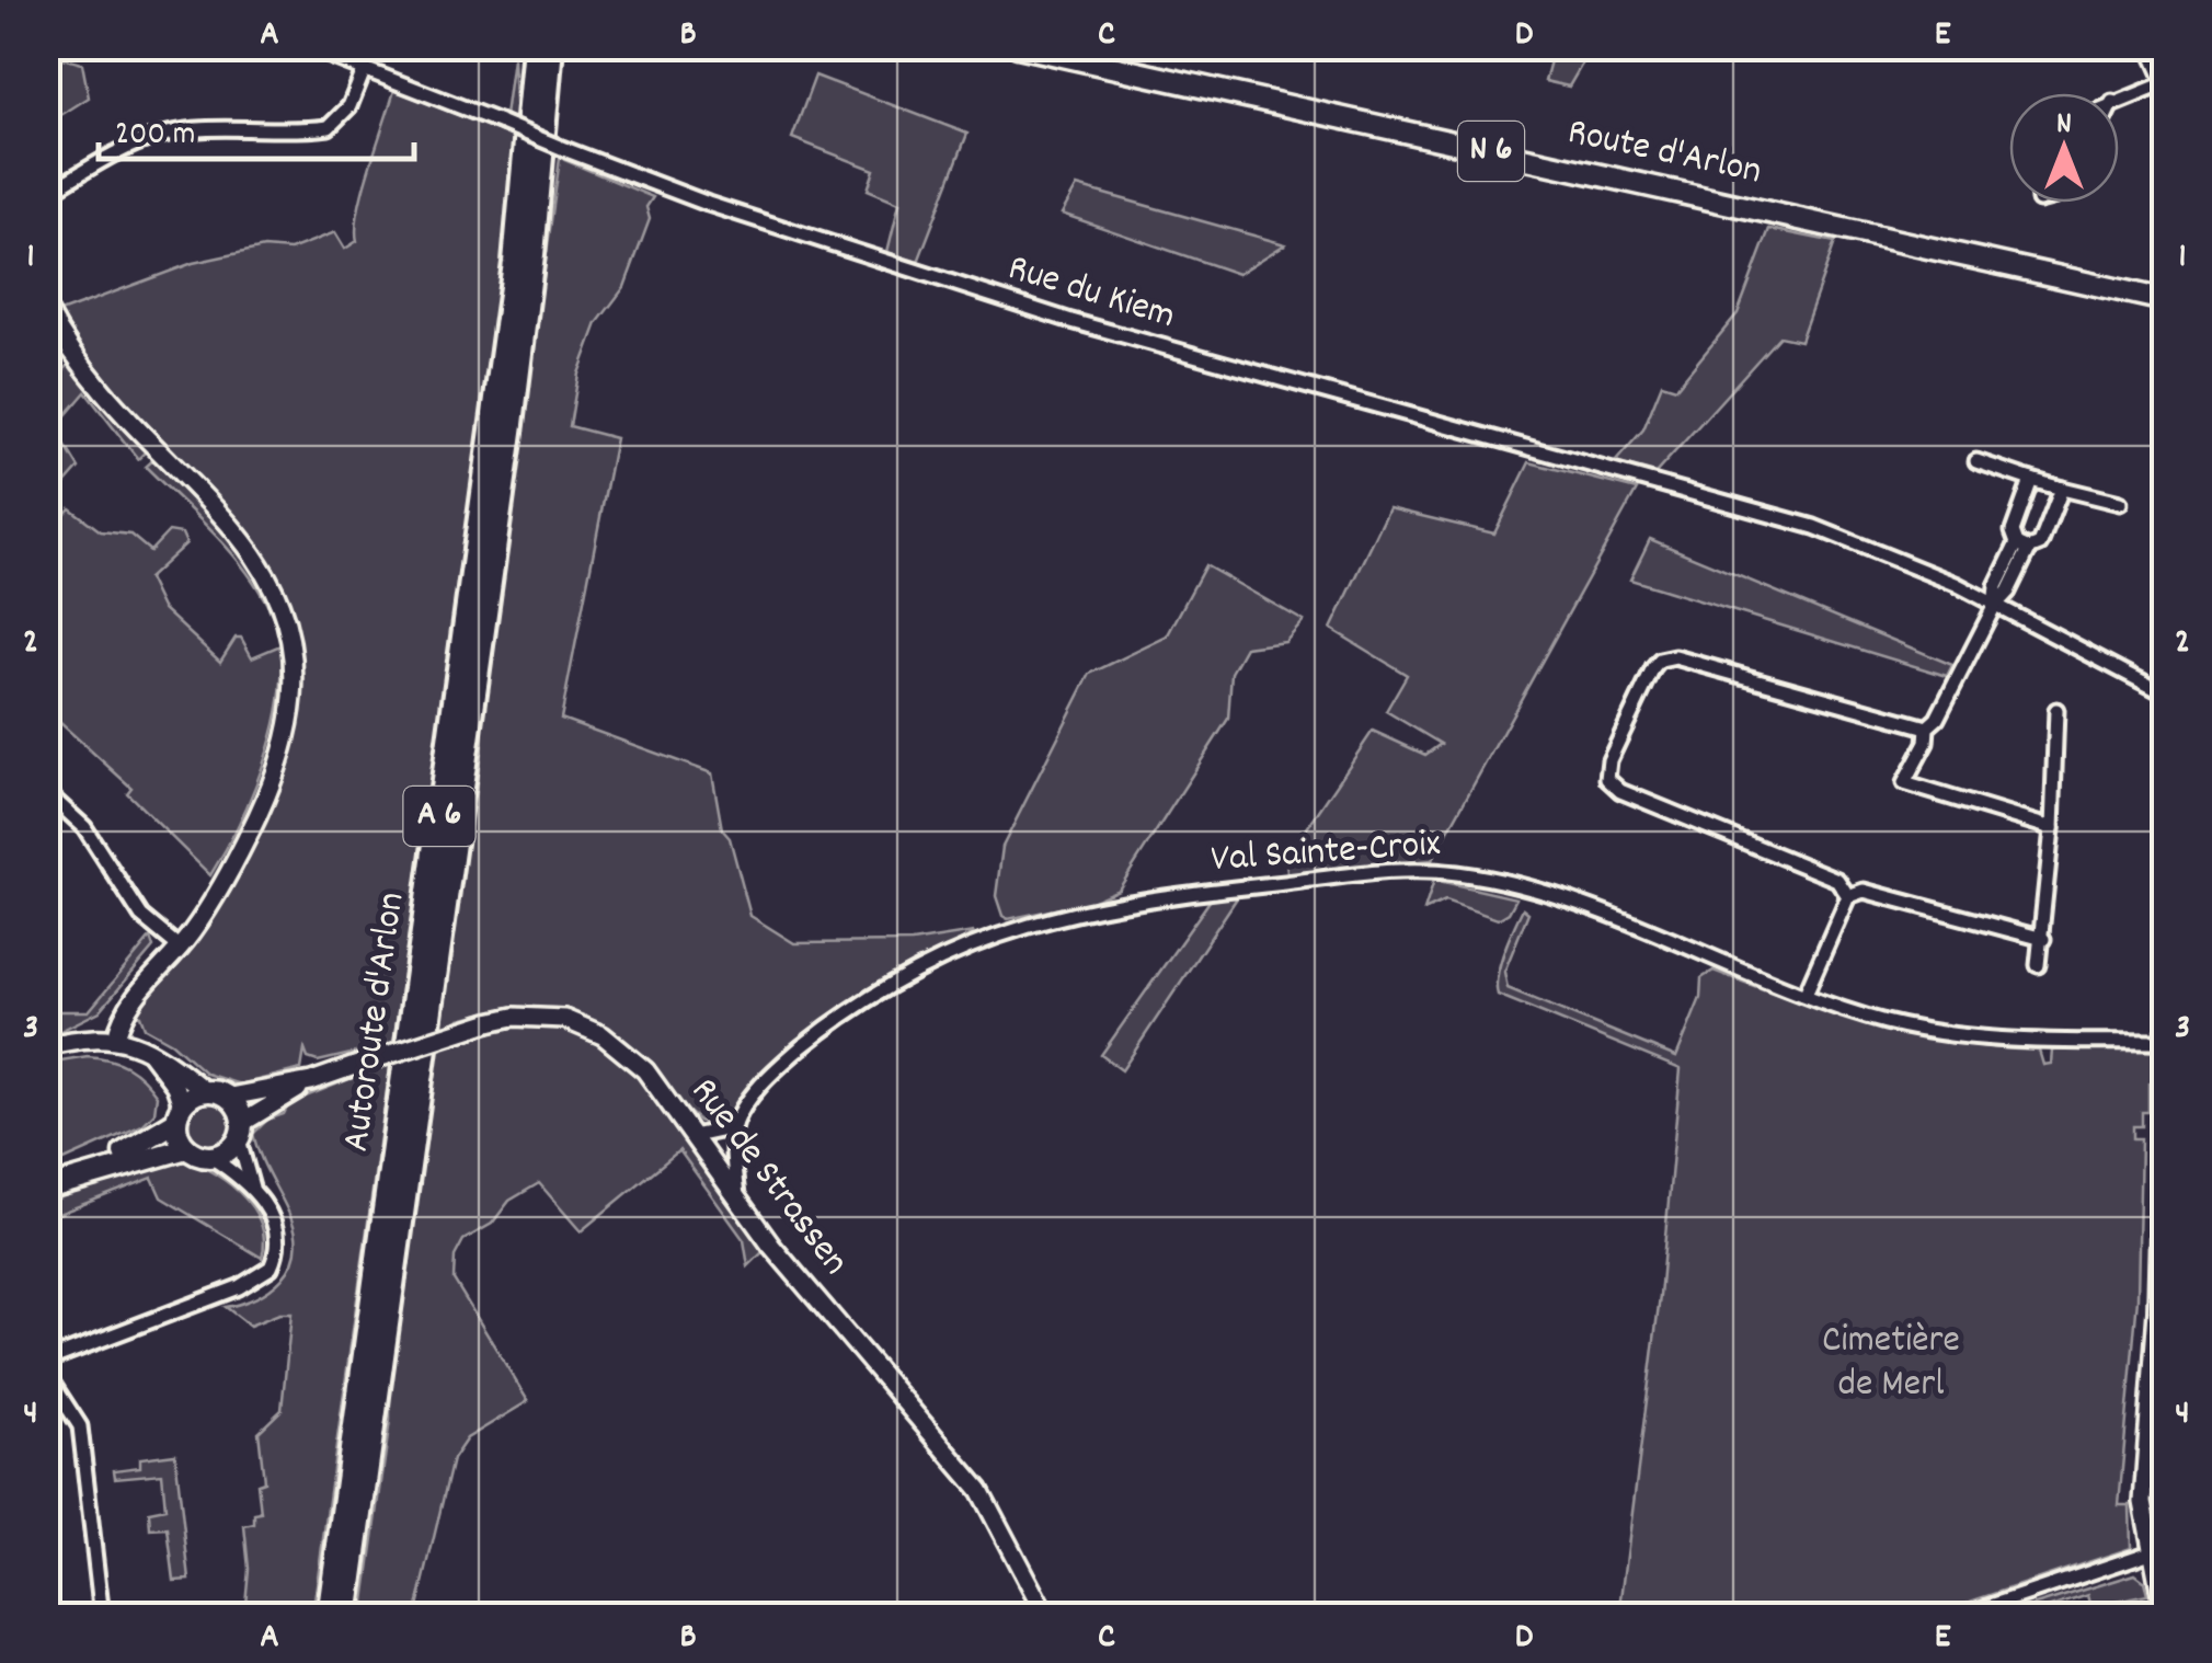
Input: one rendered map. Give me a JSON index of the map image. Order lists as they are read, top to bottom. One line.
{"streets":{"highway":["A 6","Autoroute d'Arlon"],"main road":["N 6","Route d'Arlon","Rue de Strassen"],"street":["Rue du Kiem","Val Sainte-Croix"]},"parks":["Cimetière de Merl"],"scale_bar":"200 m","north":"top","grid":{"columns":["A","B","C","D","E"],"rows":["1","2","3","4"]}}
